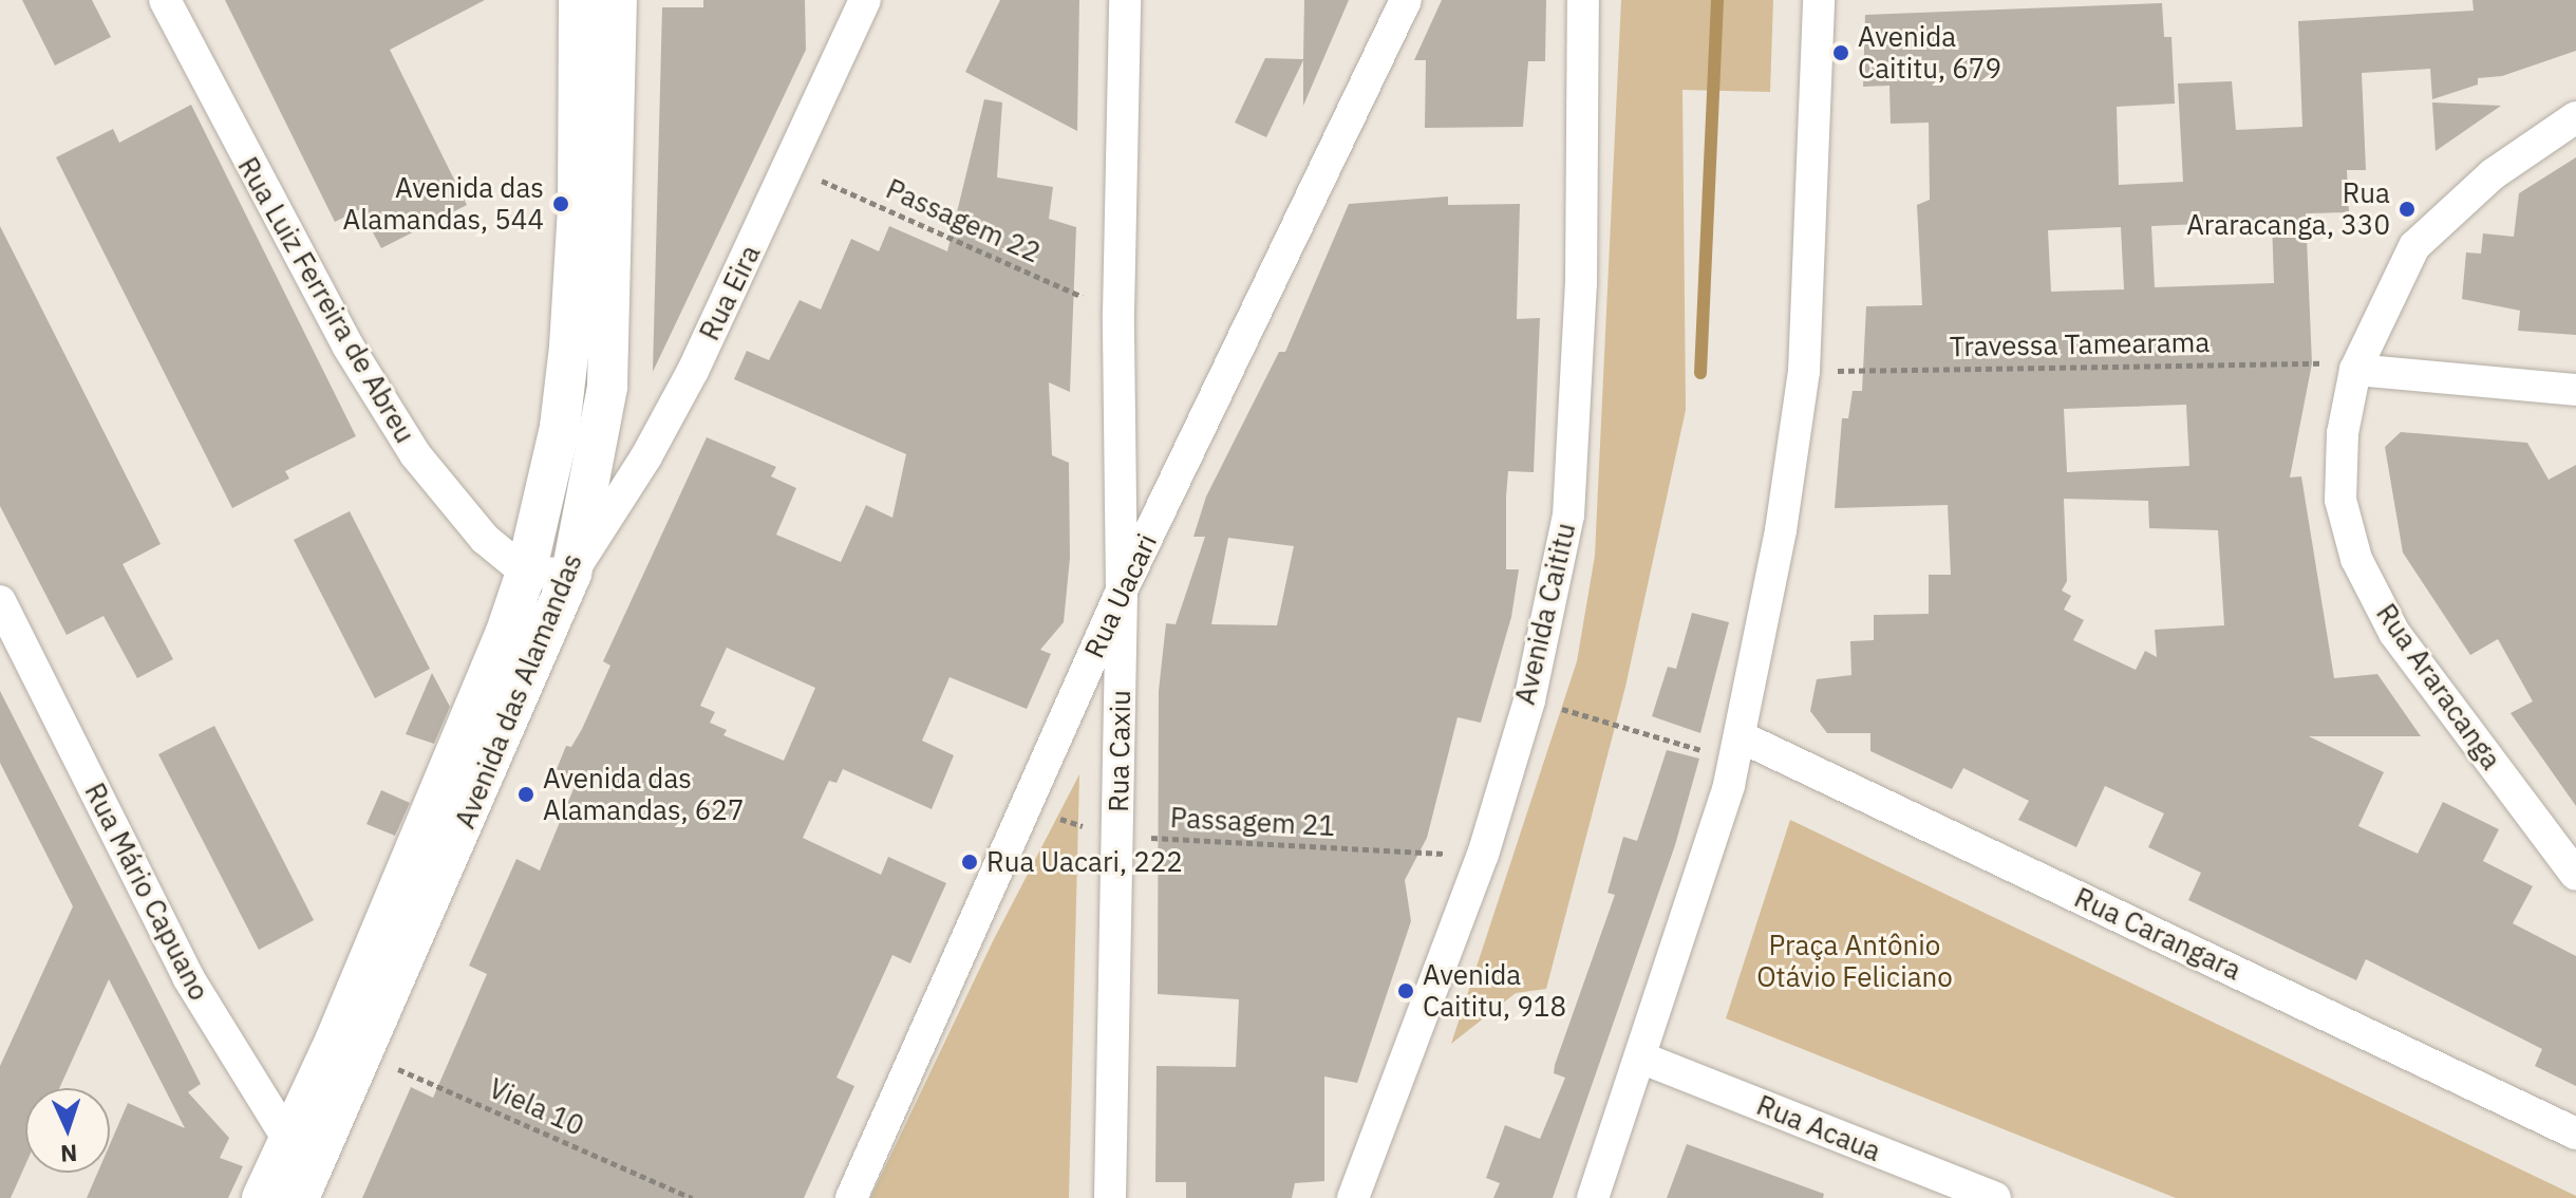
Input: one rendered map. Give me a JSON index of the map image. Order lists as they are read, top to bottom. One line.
{"streets":{"street":["Rua Eira","Rua Luiz Ferreira de Abreu","Rua Uacari","Avenida Caititu","Rua Araracanga","Avenida das Alamandas","Rua Caxiu","Rua Mário Capuano","Rua Carangara","Rua Acaua"],"path":["Passagem 22","Travessa Tamearama","Passagem 21","Viela 10"]},"crossings":[["Passagem 22","Rua Eira"],["Passagem 22","Rua Caxiu"],["Rua Eira","Avenida das Alamandas"],["Rua Luiz Ferreira de Abreu","Avenida das Alamandas"],["Travessa Tamearama","Rua Araracanga"],["Rua Uacari","Rua Caxiu"],["Rua Uacari","Passagem 21"],["Avenida Caititu","Passagem 21"],["Avenida das Alamandas","Rua Mário Capuano"],["Avenida das Alamandas","Viela 10"],["Rua Caxiu","Passagem 21"]],"parks":["Praça Antônio Otávio Feliciano"],"places":["Avenida Caititu, 679","Avenida das Alamandas, 544","Rua Araracanga, 330","Avenida das Alamandas, 627","Rua Uacari, 222","Avenida Caititu, 918"],"north":"bottom"}
